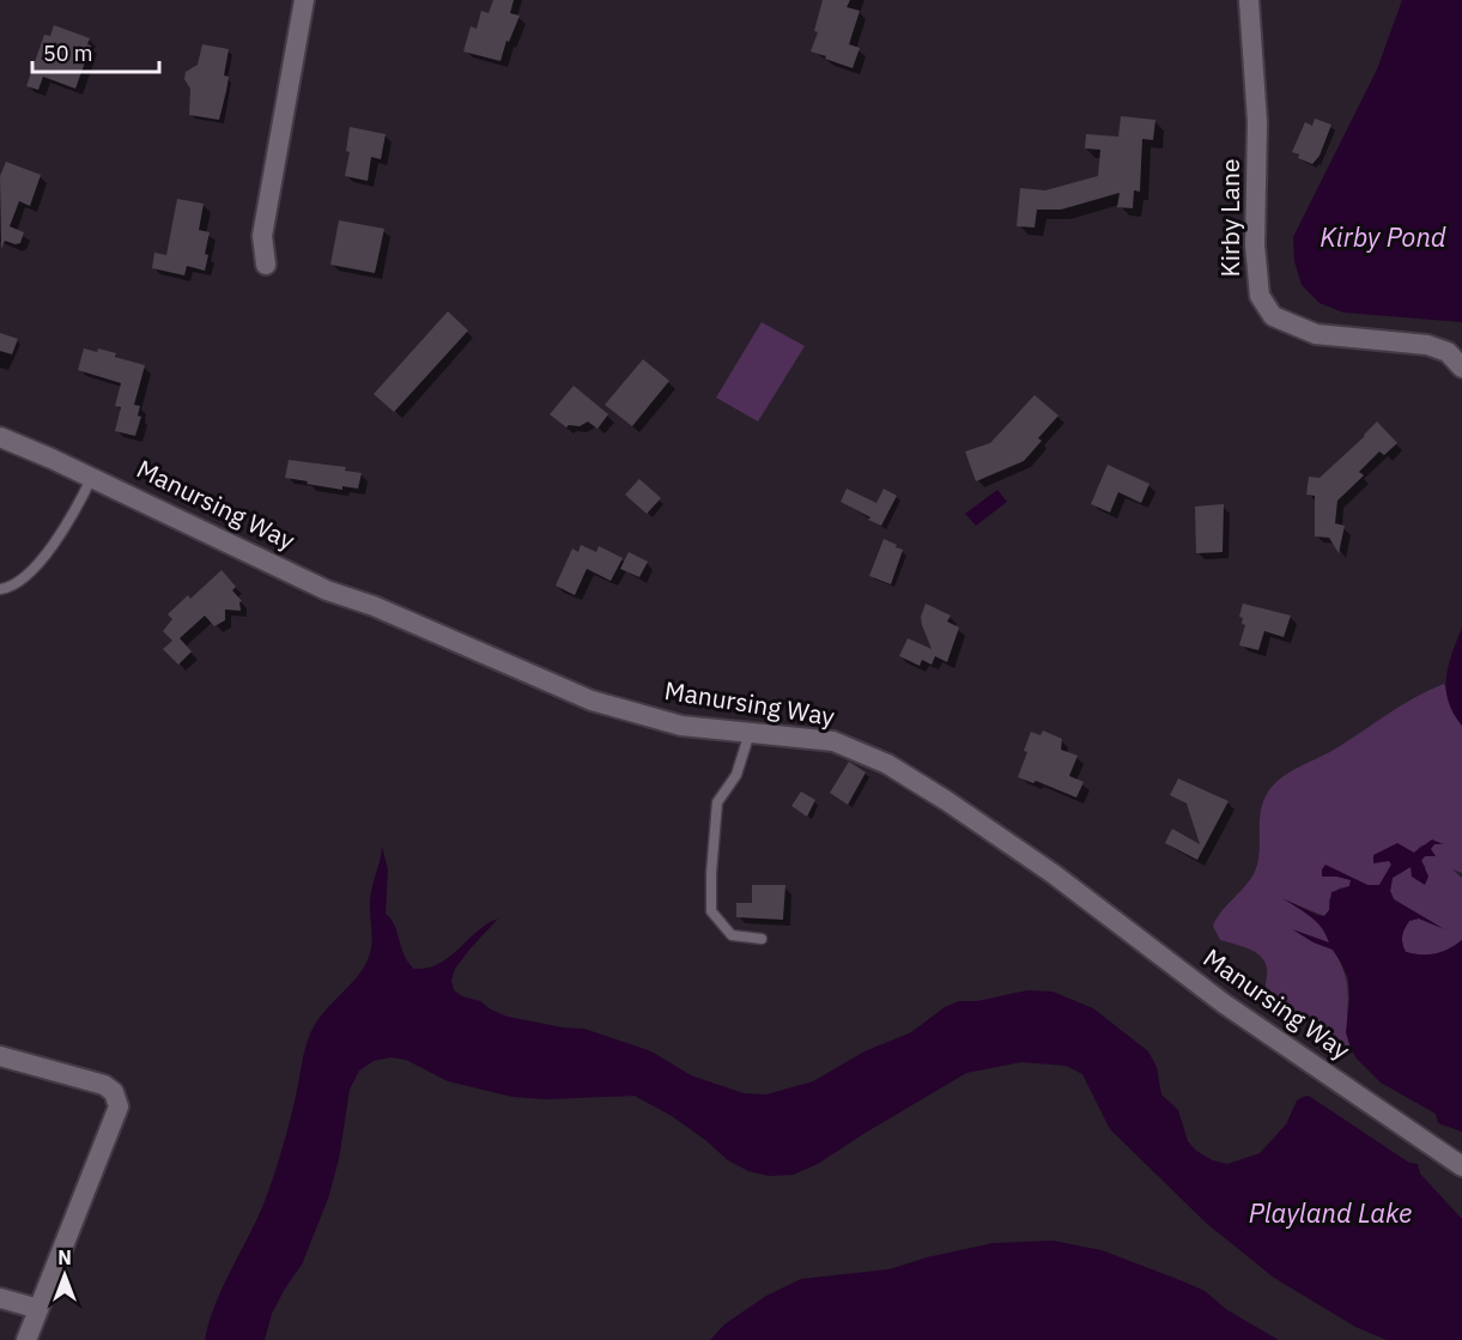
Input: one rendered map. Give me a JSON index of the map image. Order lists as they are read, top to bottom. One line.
{"streets":{"street":["Kirby Lane","Manursing Way"]},"water":["Kirby Pond","Playland Lake"],"scale_bar":"50 m","north":"top"}
